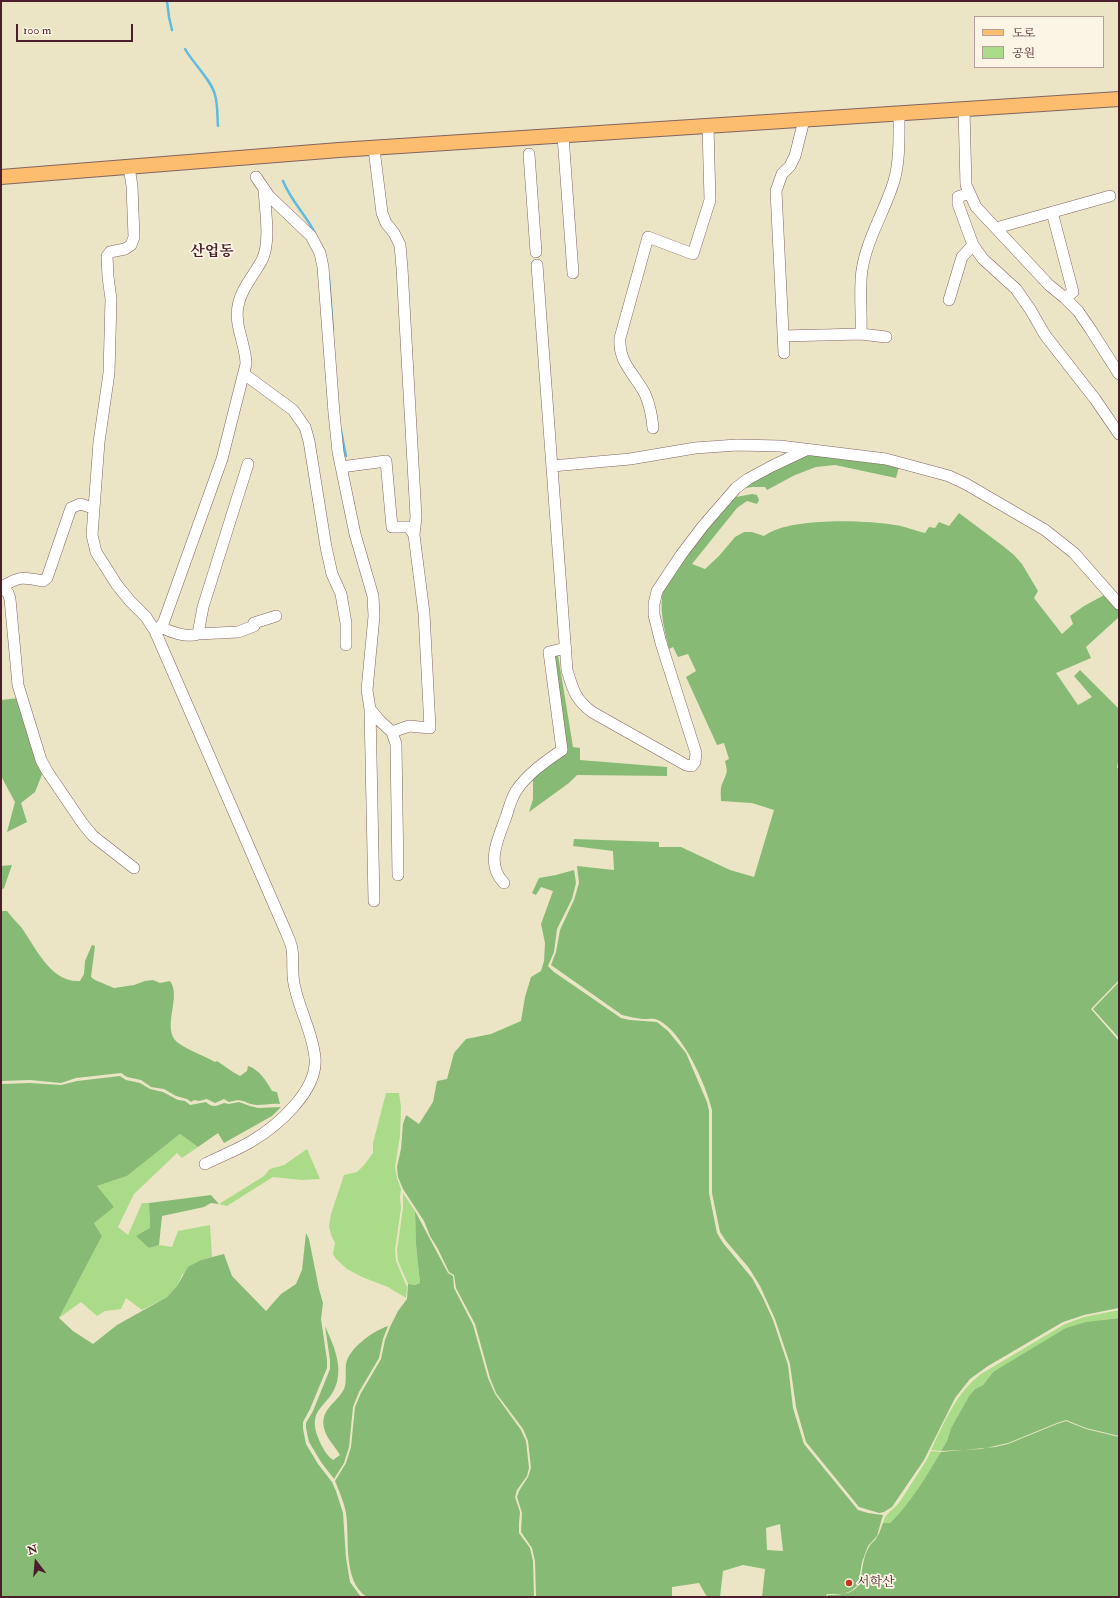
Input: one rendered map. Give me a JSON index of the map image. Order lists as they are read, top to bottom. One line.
{"districts":["산업동"],"places":["서학산"],"legend":["도로","공원"],"scale_bar":"100 m","north":"top"}
